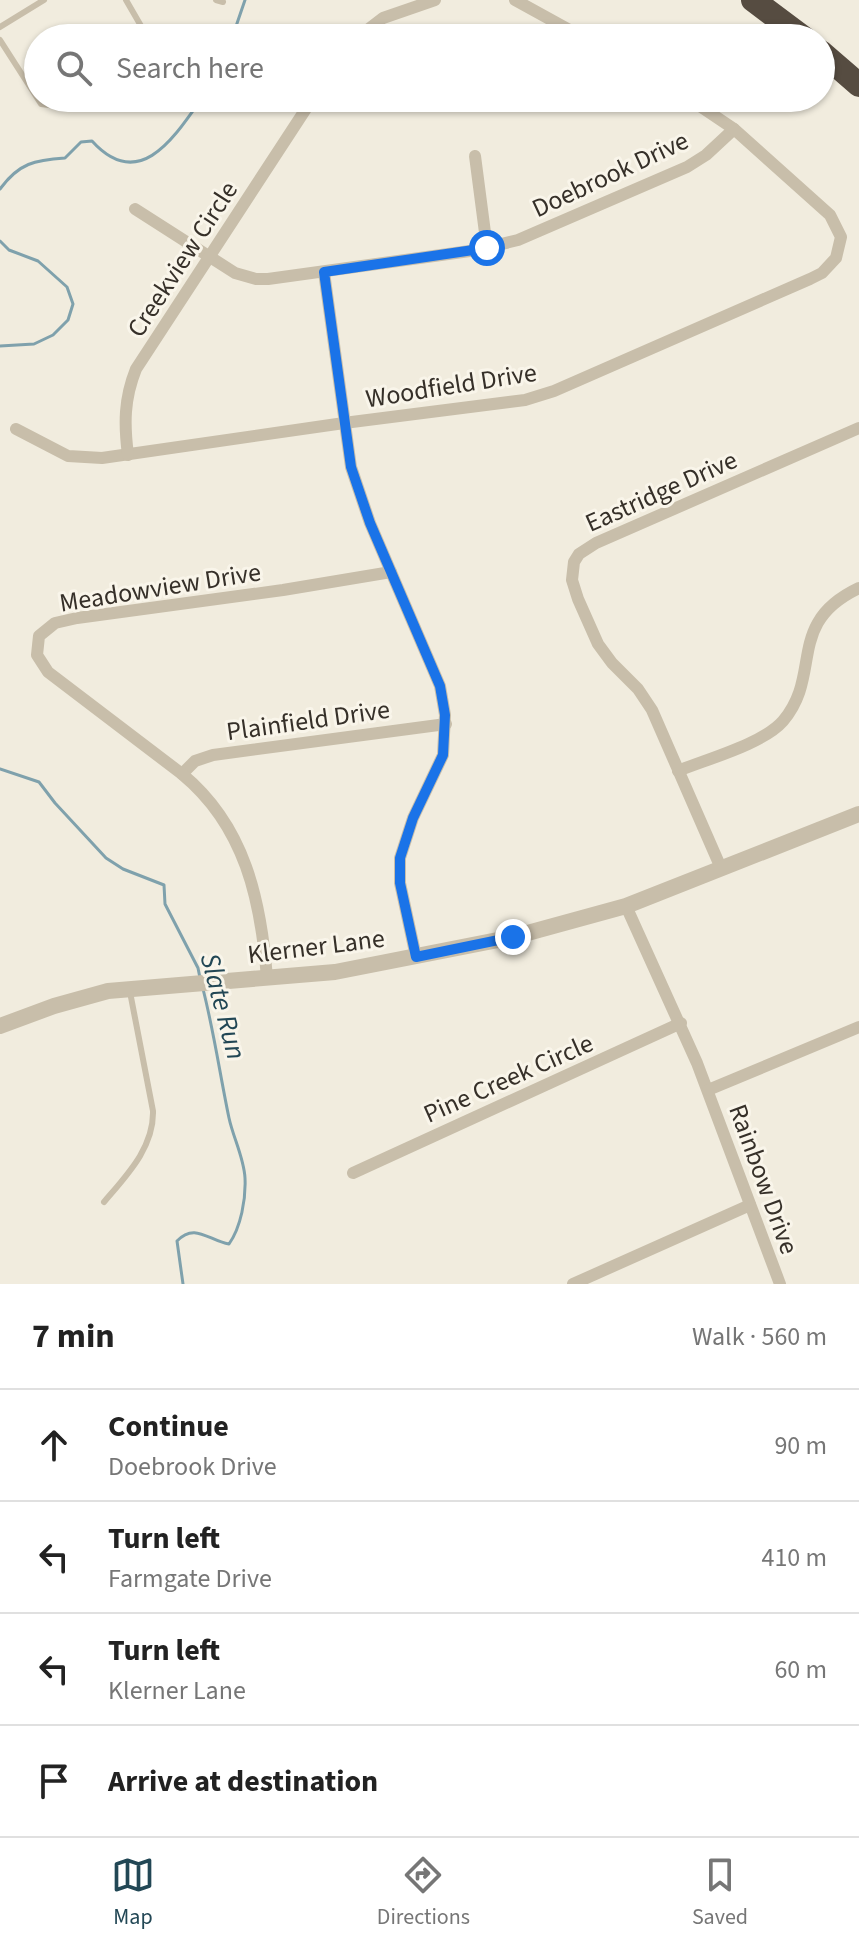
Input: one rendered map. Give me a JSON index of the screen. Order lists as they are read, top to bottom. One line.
{"streets":{"street":["Doebrook Drive","Creekview Circle","Woodfield Drive","Eastridge Drive","Meadowview Drive","Plainfield Drive","Klerner Lane","Pine Creek Circle","Rainbow Drive"]},"crossings":[["Doebrook Drive","Creekview Circle"],["Doebrook Drive","Woodfield Drive"],["Creekview Circle","Woodfield Drive"],["Eastridge Drive","Klerner Lane"],["Meadowview Drive","Plainfield Drive"],["Meadowview Drive","Klerner Lane"],["Klerner Lane","Rainbow Drive"],["Pine Creek Circle","Rainbow Drive"]],"water":["Slate Run"],"page":{"search":"Search here","heading":["7 min","Walk · 560 m"],"list":[["Continue","Doebrook Drive","90 m"],["Turn left","Farmgate Drive","410 m"],["Turn left","Klerner Lane","60 m"],"Arrive at destination"],"nav":["Map","Directions","Saved"]}}
